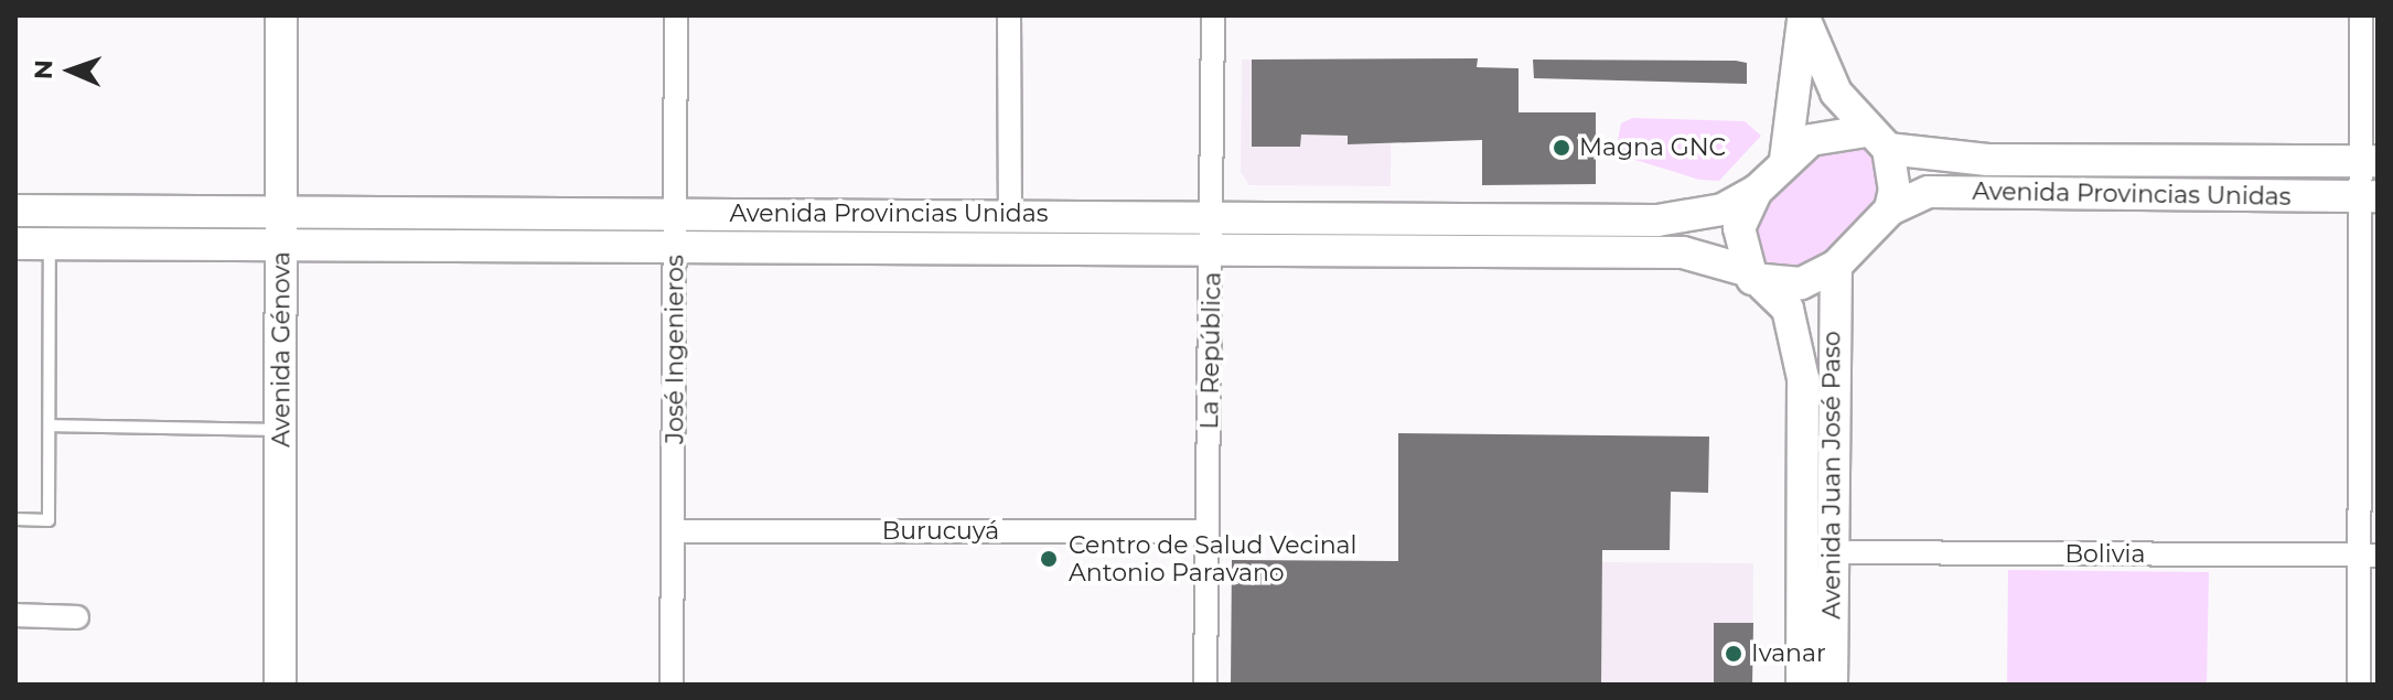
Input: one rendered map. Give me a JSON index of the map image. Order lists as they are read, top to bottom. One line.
{"streets":{"main road":["Avenida Provincias Unidas","Avenida Génova","Avenida Juan José Paso"],"street":["José Ingenieros","La República","Burucuyá","Bolivia"]},"crossings":[["Avenida Provincias Unidas","Avenida Génova"],["Avenida Provincias Unidas","José Ingenieros"],["Avenida Provincias Unidas","La República"],["Avenida Provincias Unidas","Avenida Juan José Paso"],["José Ingenieros","Burucuyá"],["La República","Burucuyá"],["Avenida Juan José Paso","Bolivia"]],"places":["Magna GNC","Centro de Salud Vecinal Antonio Paravano","Ivanar"],"north":"left"}
